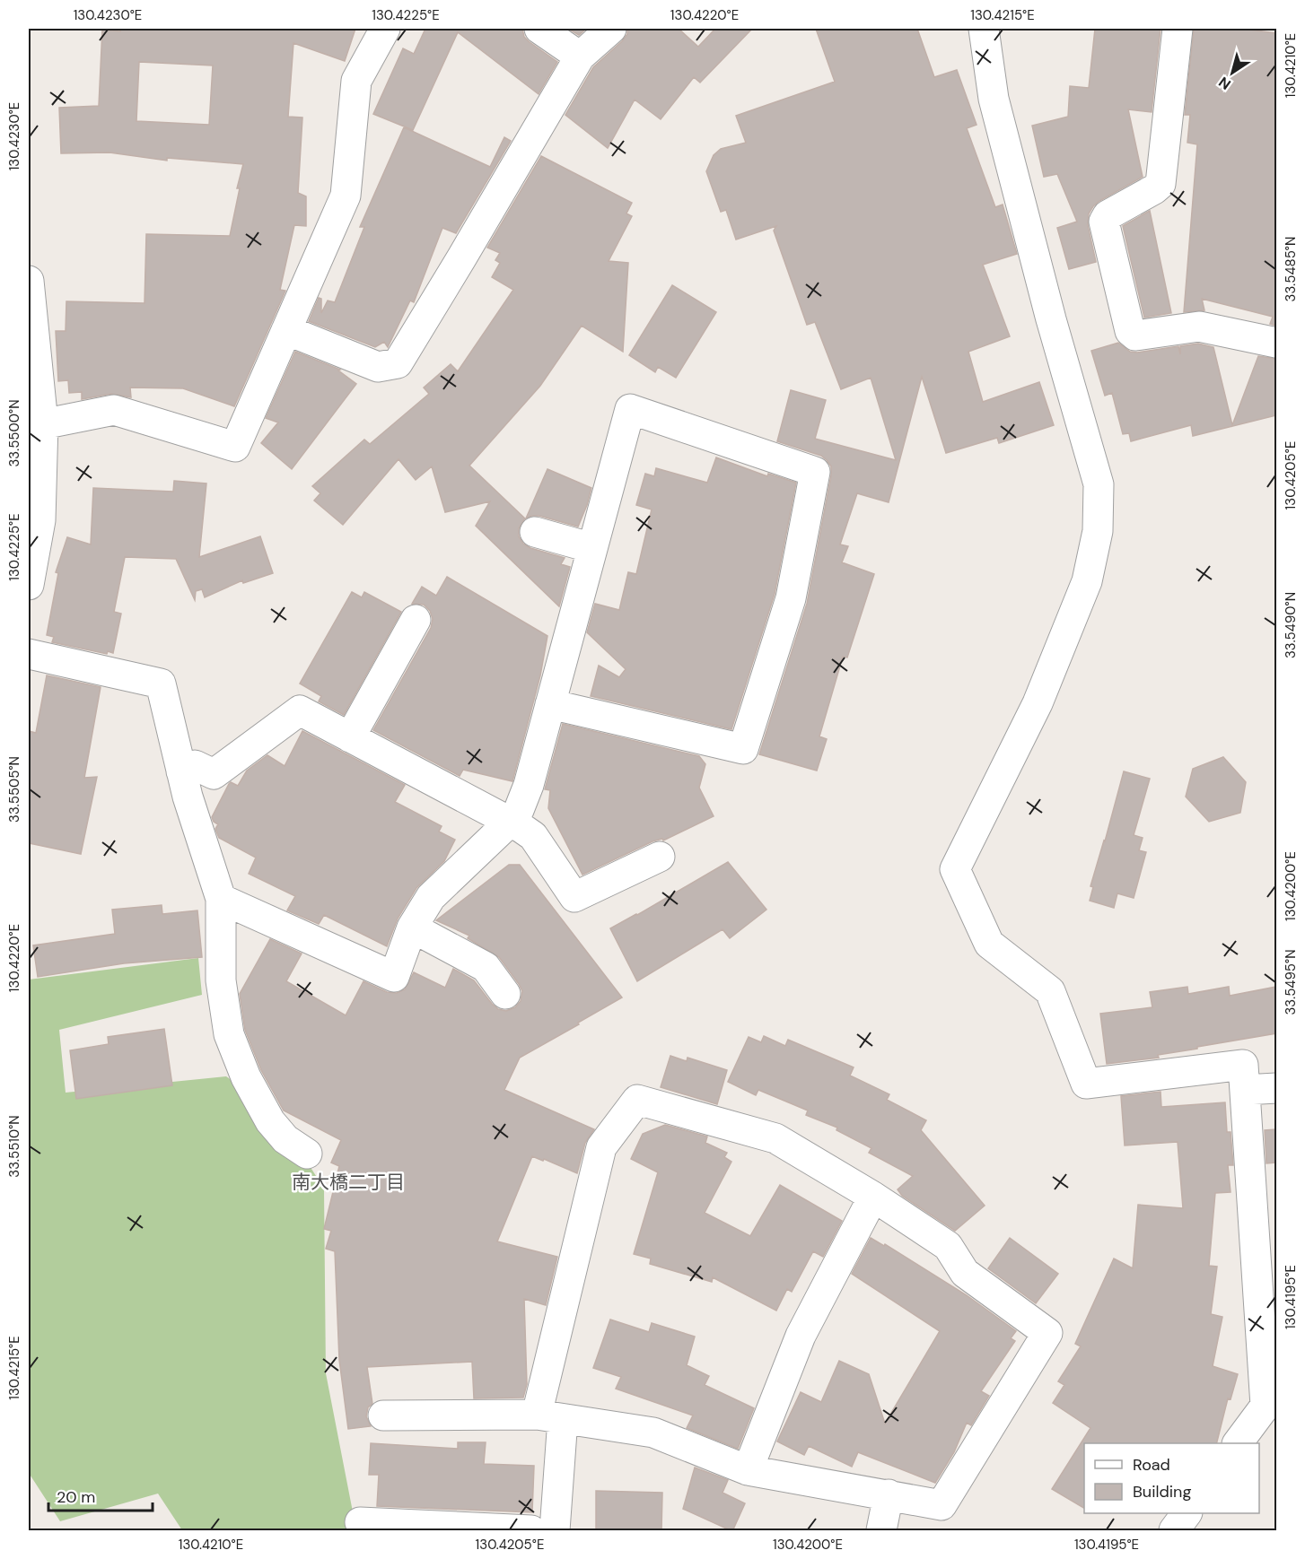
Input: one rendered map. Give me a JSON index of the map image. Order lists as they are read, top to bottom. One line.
{"districts":["南大橋二丁目"],"legend":["Road","Building"],"scale_bar":"20 m","north":"bottom left","coordinates":["130.4230°E","130.4225°E","130.4220°E","130.4215°E","130.4210°E","33.5485°N","33.5500°N","130.4205°E","33.5490°N","33.5505°N","130.4200°E","33.5495°N","33.5510°N","130.4195°E"]}
